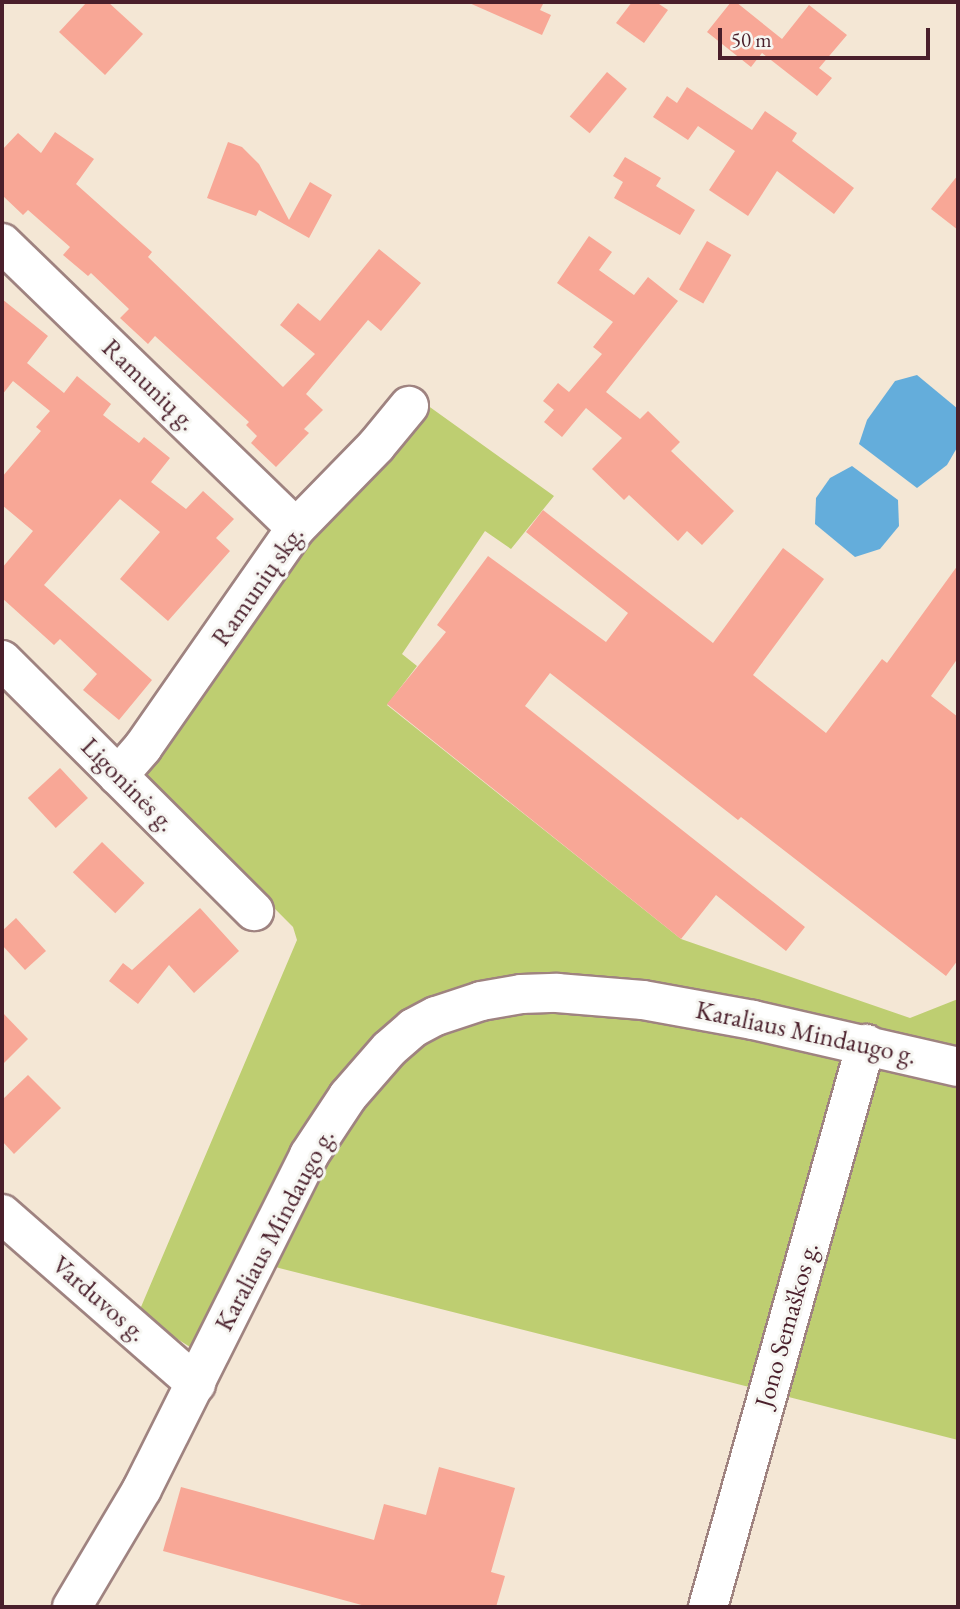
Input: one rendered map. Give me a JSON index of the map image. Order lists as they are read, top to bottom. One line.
{"streets":{"street":["Ramunių g.","Ramunių skg.","Ligoninės g.","Karaliaus Mindaugo g.","Varduvos g.","Jono Semaškos g."]},"crossings":[["Ramunių g.","Ramunių skg."],["Ramunių skg.","Ligoninės g."],["Karaliaus Mindaugo g.","Varduvos g."],["Karaliaus Mindaugo g.","Jono Semaškos g."]],"scale_bar":"50 m"}
